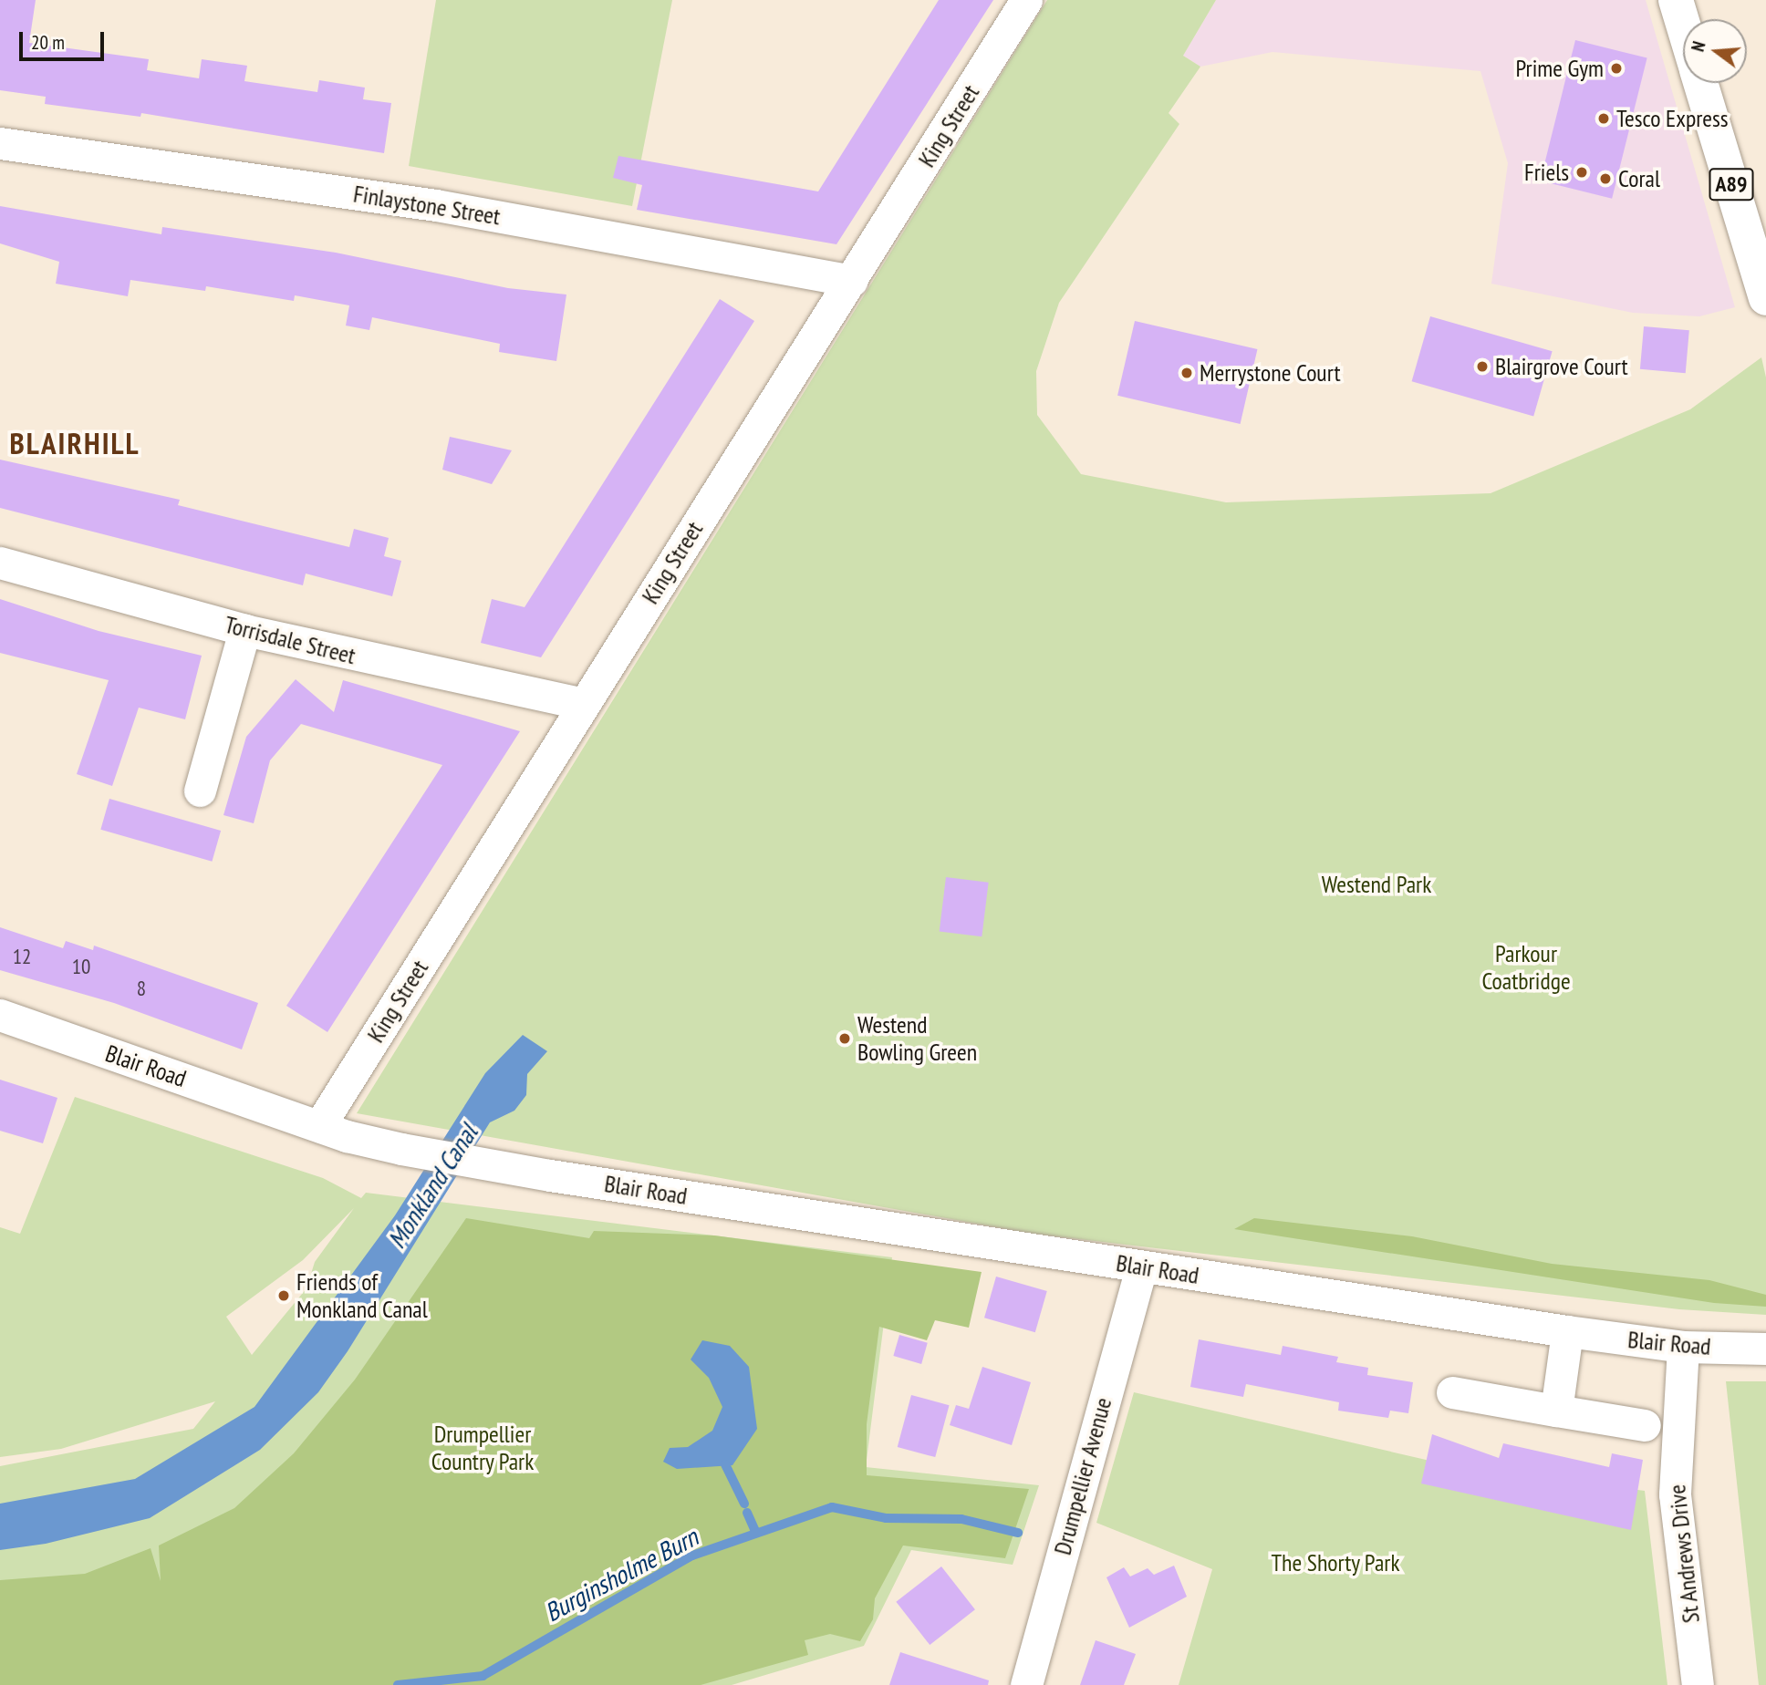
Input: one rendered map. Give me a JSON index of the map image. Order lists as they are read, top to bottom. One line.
{"streets":{"main road":["A89"],"street":["King Street","Finlaystone Street","Torrisdale Street","Blair Road","Drumpellier Avenue","St Andrews Drive"]},"crossings":[["King Street","Finlaystone Street"],["King Street","Torrisdale Street"],["King Street","Blair Road"],["Blair Road","Drumpellier Avenue"],["Blair Road","St Andrews Drive"]],"districts":["BLAIRHILL"],"water":["Monkland Canal","Burginsholme Burn"],"parks":["Westend Park","Parkour Coatbridge","Drumpellier Country Park","The Shorty Park"],"places":["Prime Gym","Tesco Express","Friels","Coral","Blairgrove Court","Merrystone Court","Westend Bowling Green","Friends of Monkland Canal"],"house_numbers":["12","10","8"],"scale_bar":"20 m","north":"left"}
